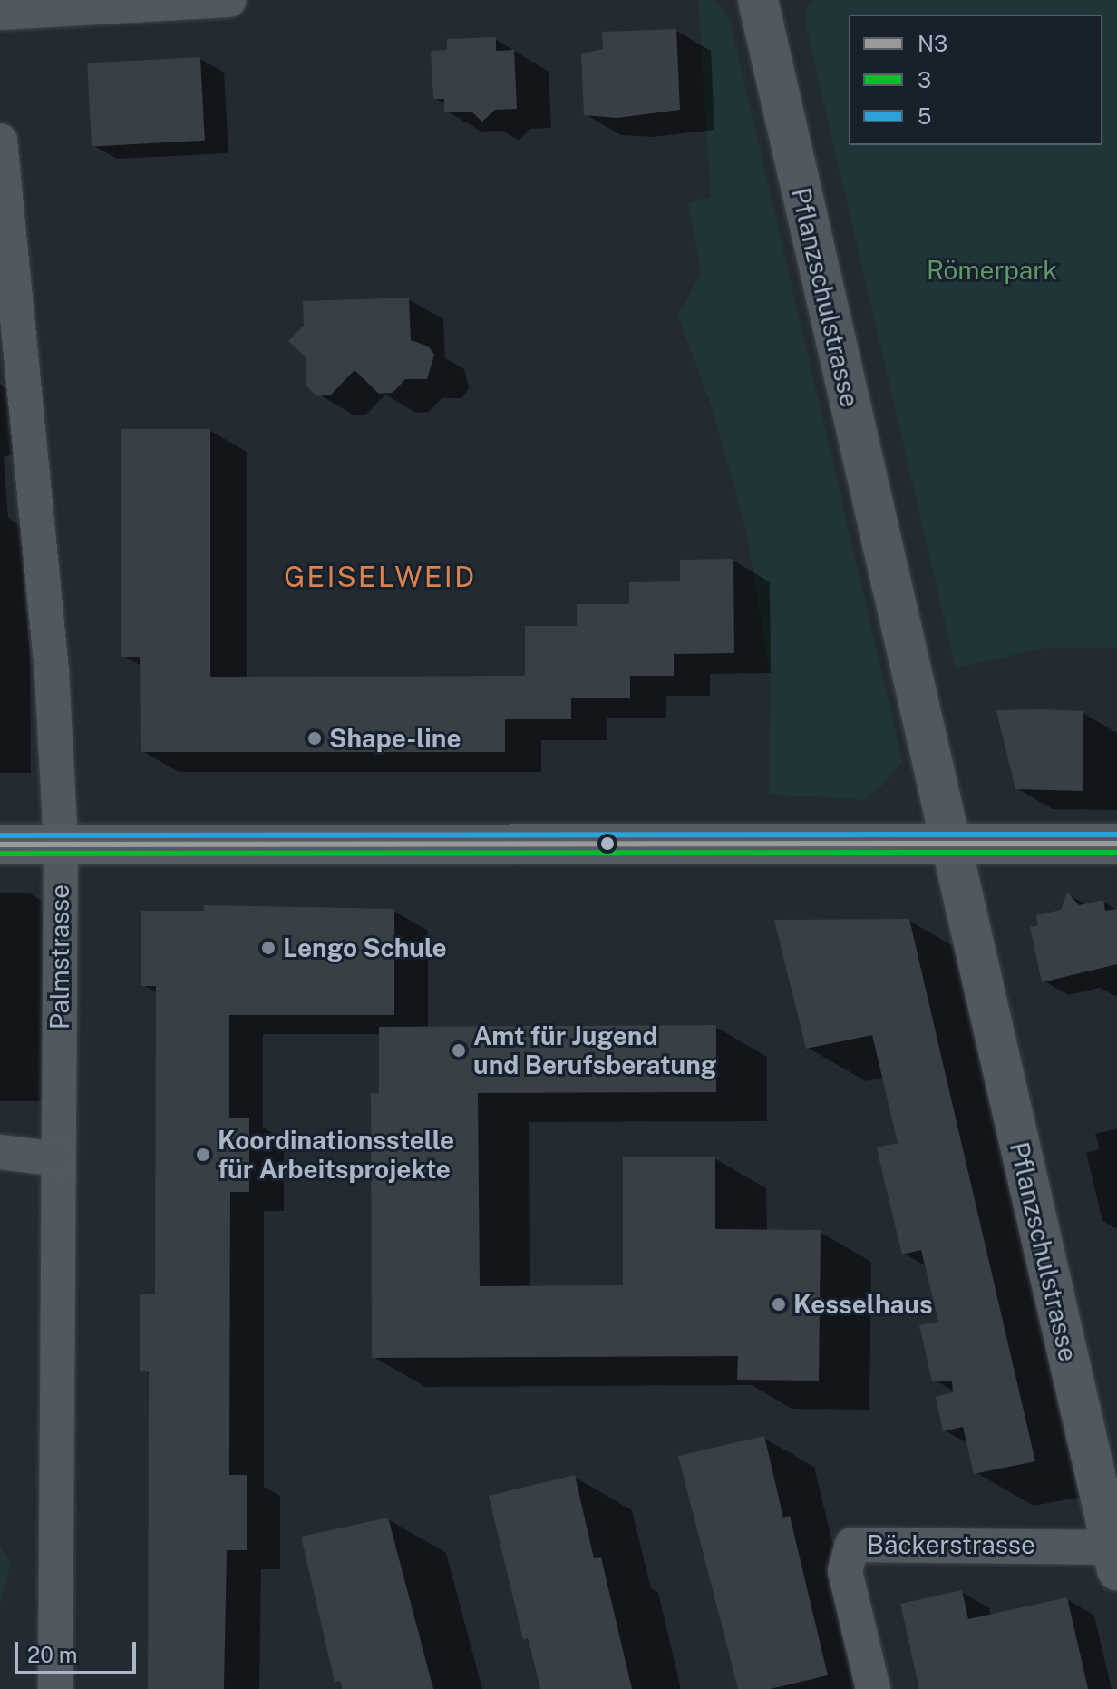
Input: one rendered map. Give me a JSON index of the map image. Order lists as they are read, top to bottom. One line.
{"streets":{"street":["Pflanzschulstrasse","Palmstrasse","Bäckerstrasse"]},"crossings":[["Pflanzschulstrasse","Bäckerstrasse"]],"districts":["GEISELWEID"],"parks":["Römerpark"],"places":["Shape-line","Lengo Schule","Amt für Jugend und Berufsberatung","Koordinationsstelle für Arbeitsprojekte","Kesselhaus"],"lines":["transit line 5","transit line N3","transit line 3"],"legend":["N3","3","5"],"scale_bar":"20 m"}
